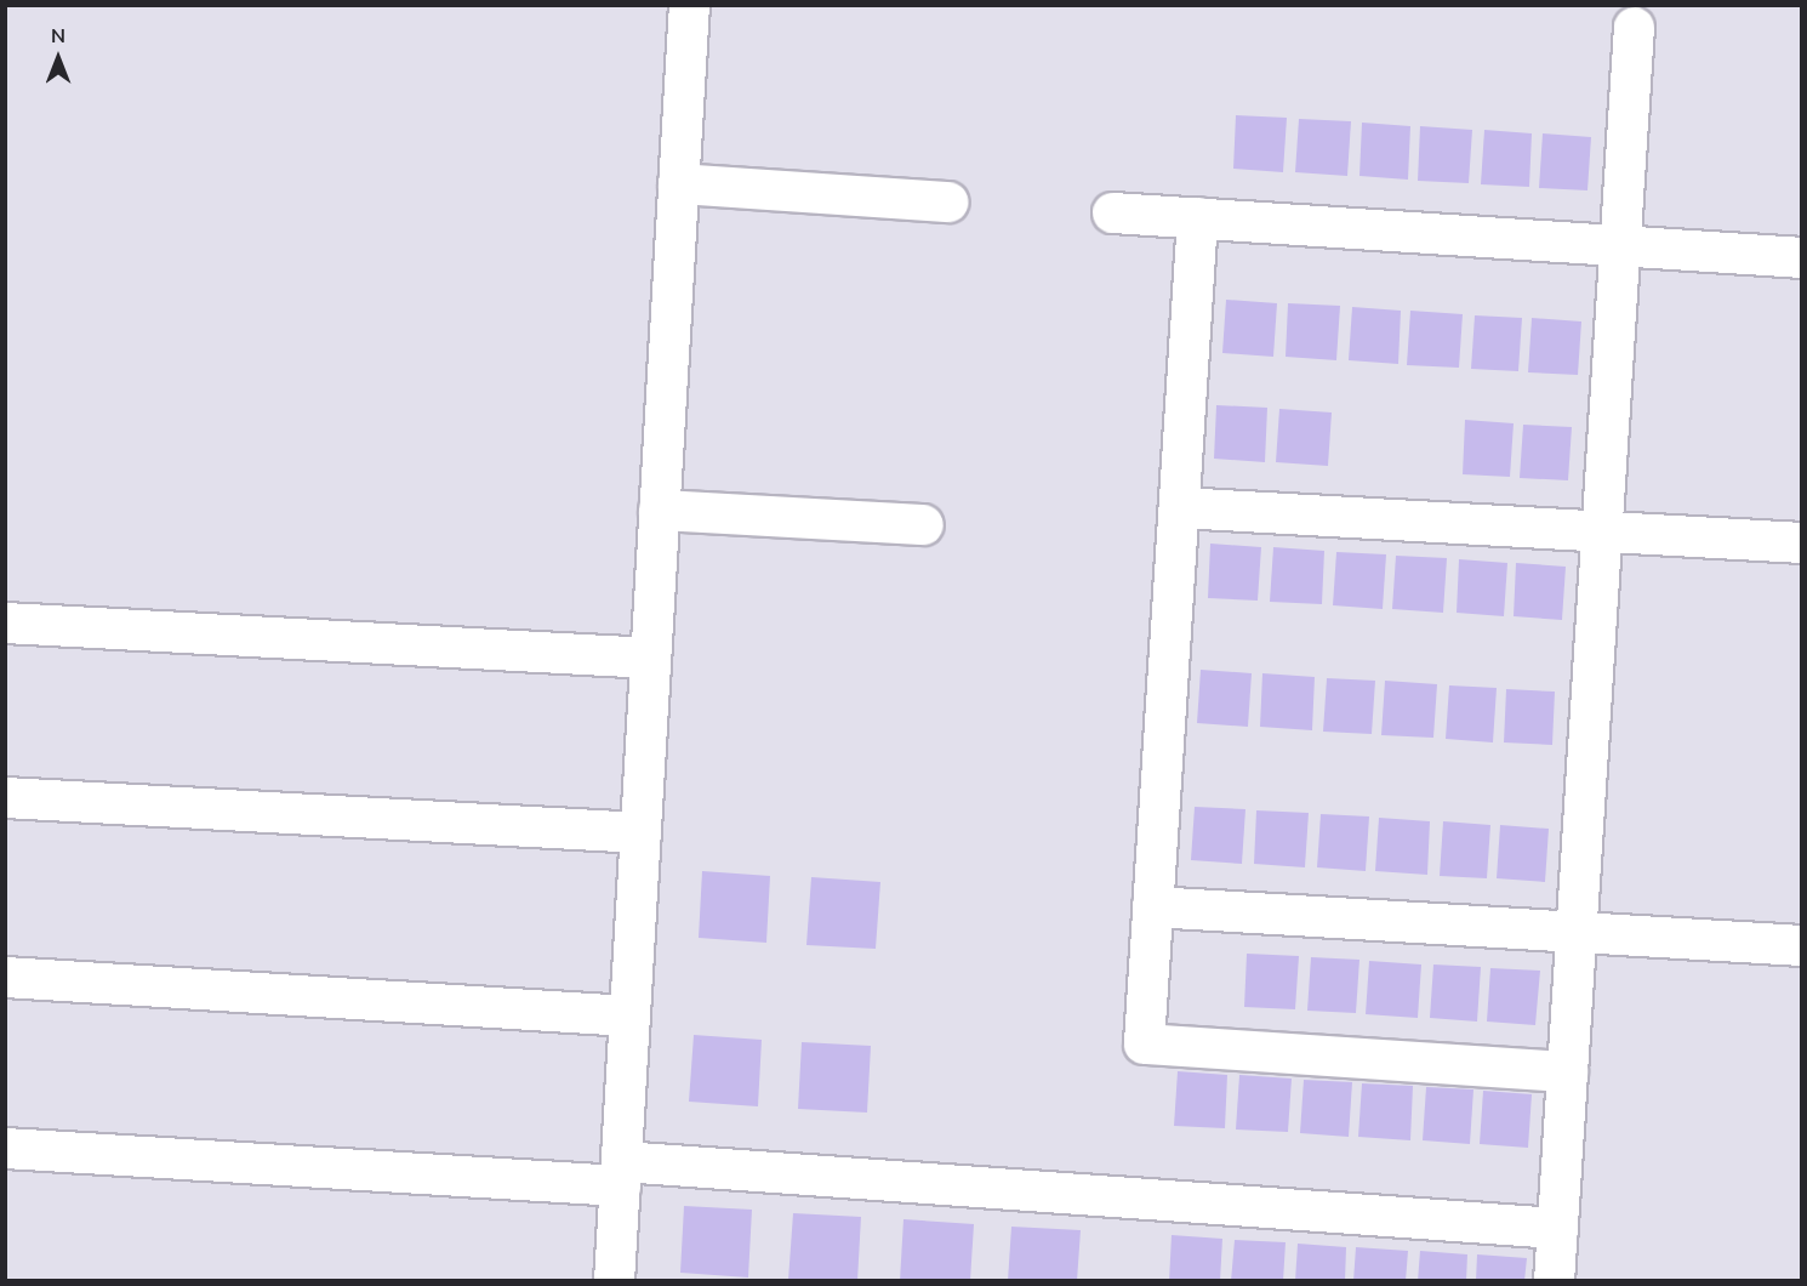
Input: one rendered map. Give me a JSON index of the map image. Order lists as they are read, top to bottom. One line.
{"north":"top"}
